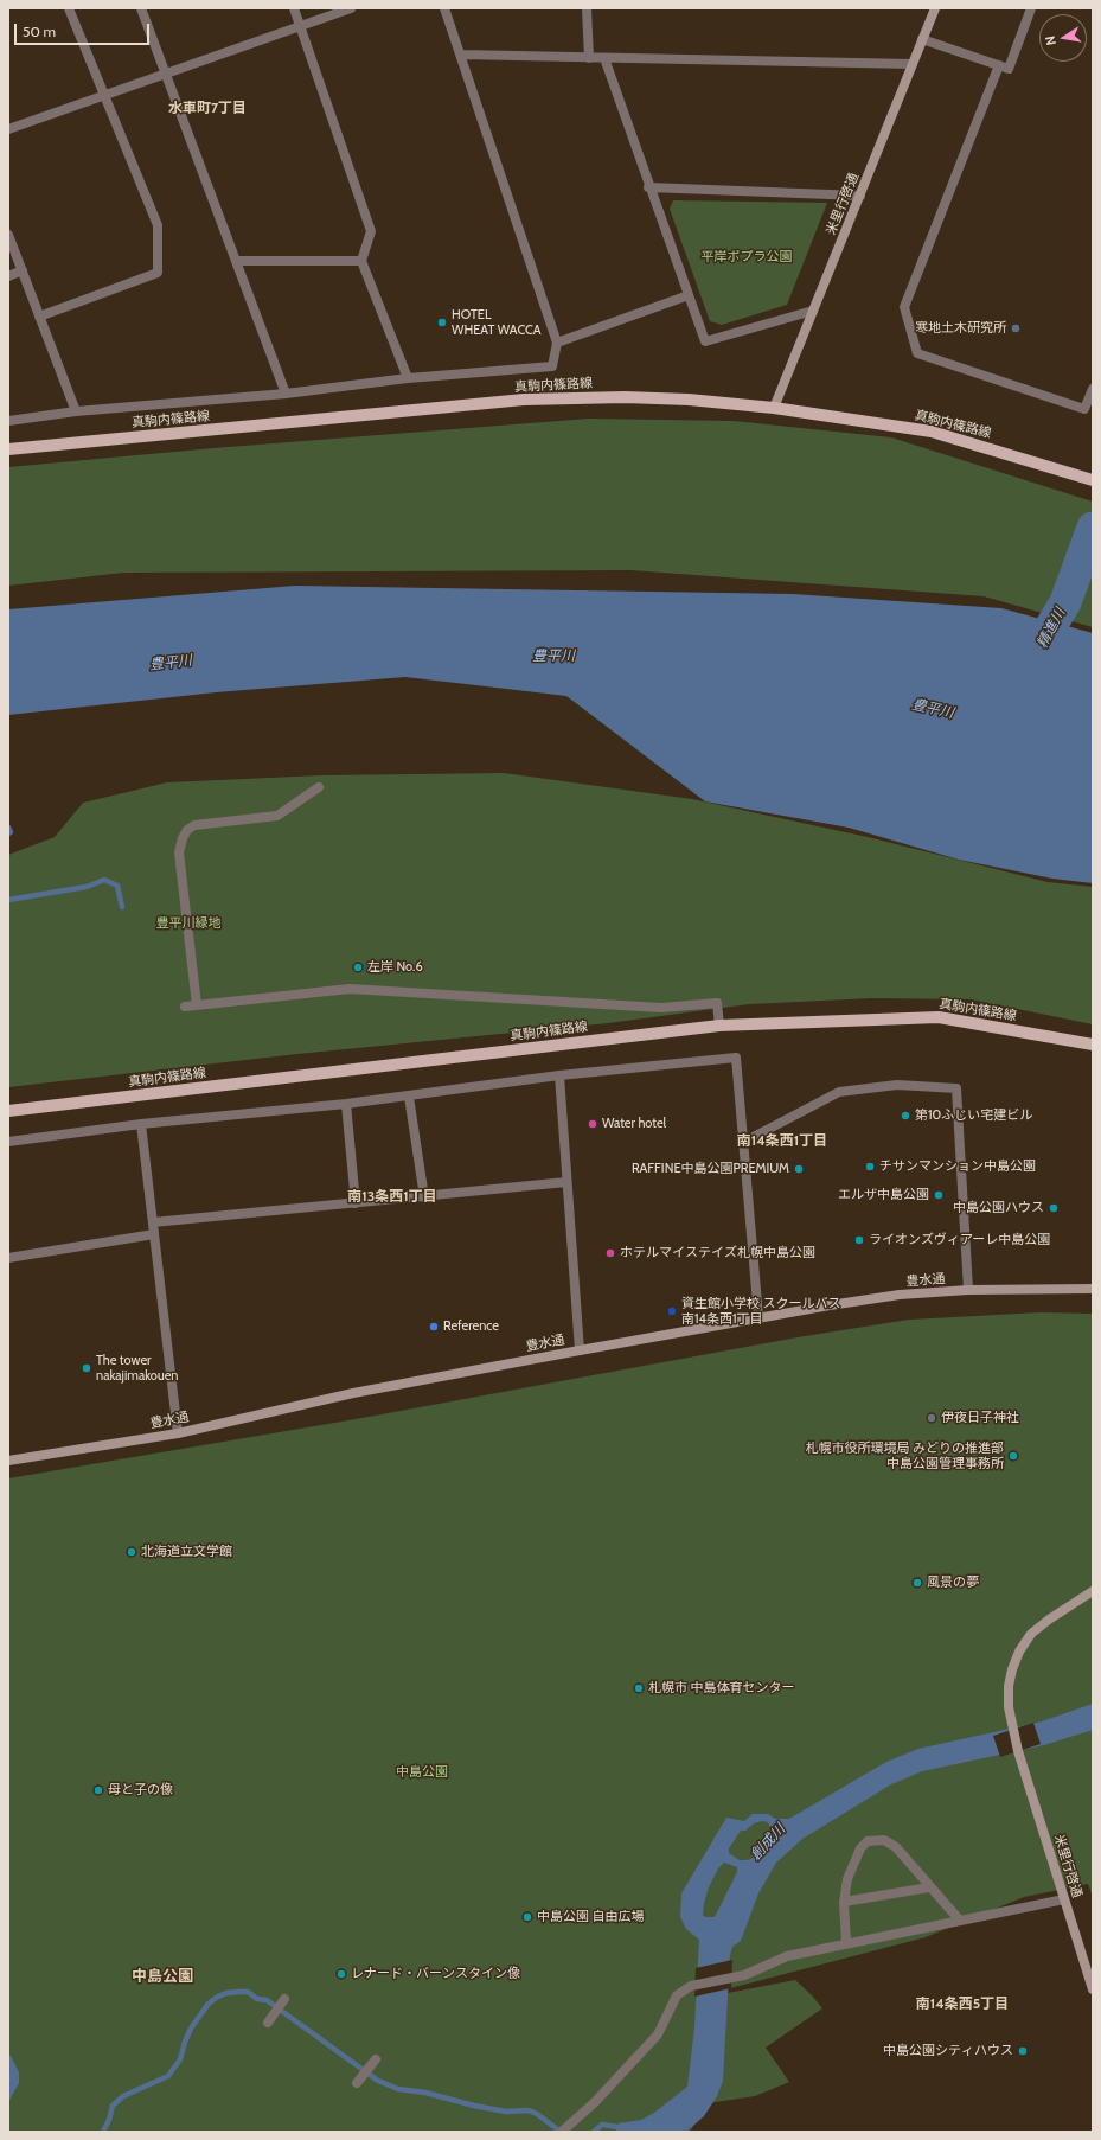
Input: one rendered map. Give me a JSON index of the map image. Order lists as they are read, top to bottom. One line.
{"streets":{"main road":["真駒内篠路線"],"street":["米里行啓通","豊水通"]},"crossings":[["米里行啓通","真駒内篠路線"]],"districts":["水車町7丁目","南14条西1丁目","南13条西1丁目","中島公園","南14条西5丁目"],"water":["精進川","豊平川","創成川"],"parks":["平岸ポプラ公園","豊平川緑地","中島公園"],"places":["HOTEL WHEAT WACCA","寒地土木研究所","左岸 No.6","第10ふじい宅建ビル","Water hotel","チサンマンション中島公園","RAFFINE中島公園PREMIUM","エルザ中島公園","中島公園ハウス","ライオンズヴィアーレ中島公園","ホテルマイステイズ札幌中島公園","資生館小学校 スクールバス 南14条西1丁目","Reference","The tower nakajimakouen","伊夜日子神社","札幌市役所環境局 みどりの推進部 中島公園管理事務所","北海道立文学館","風景の夢","札幌市 中島体育センター","母と子の像","中島公園 自由広場","レナード・バーンスタイン像","中島公園シティハウス"],"scale_bar":"50 m","north":"left"}
